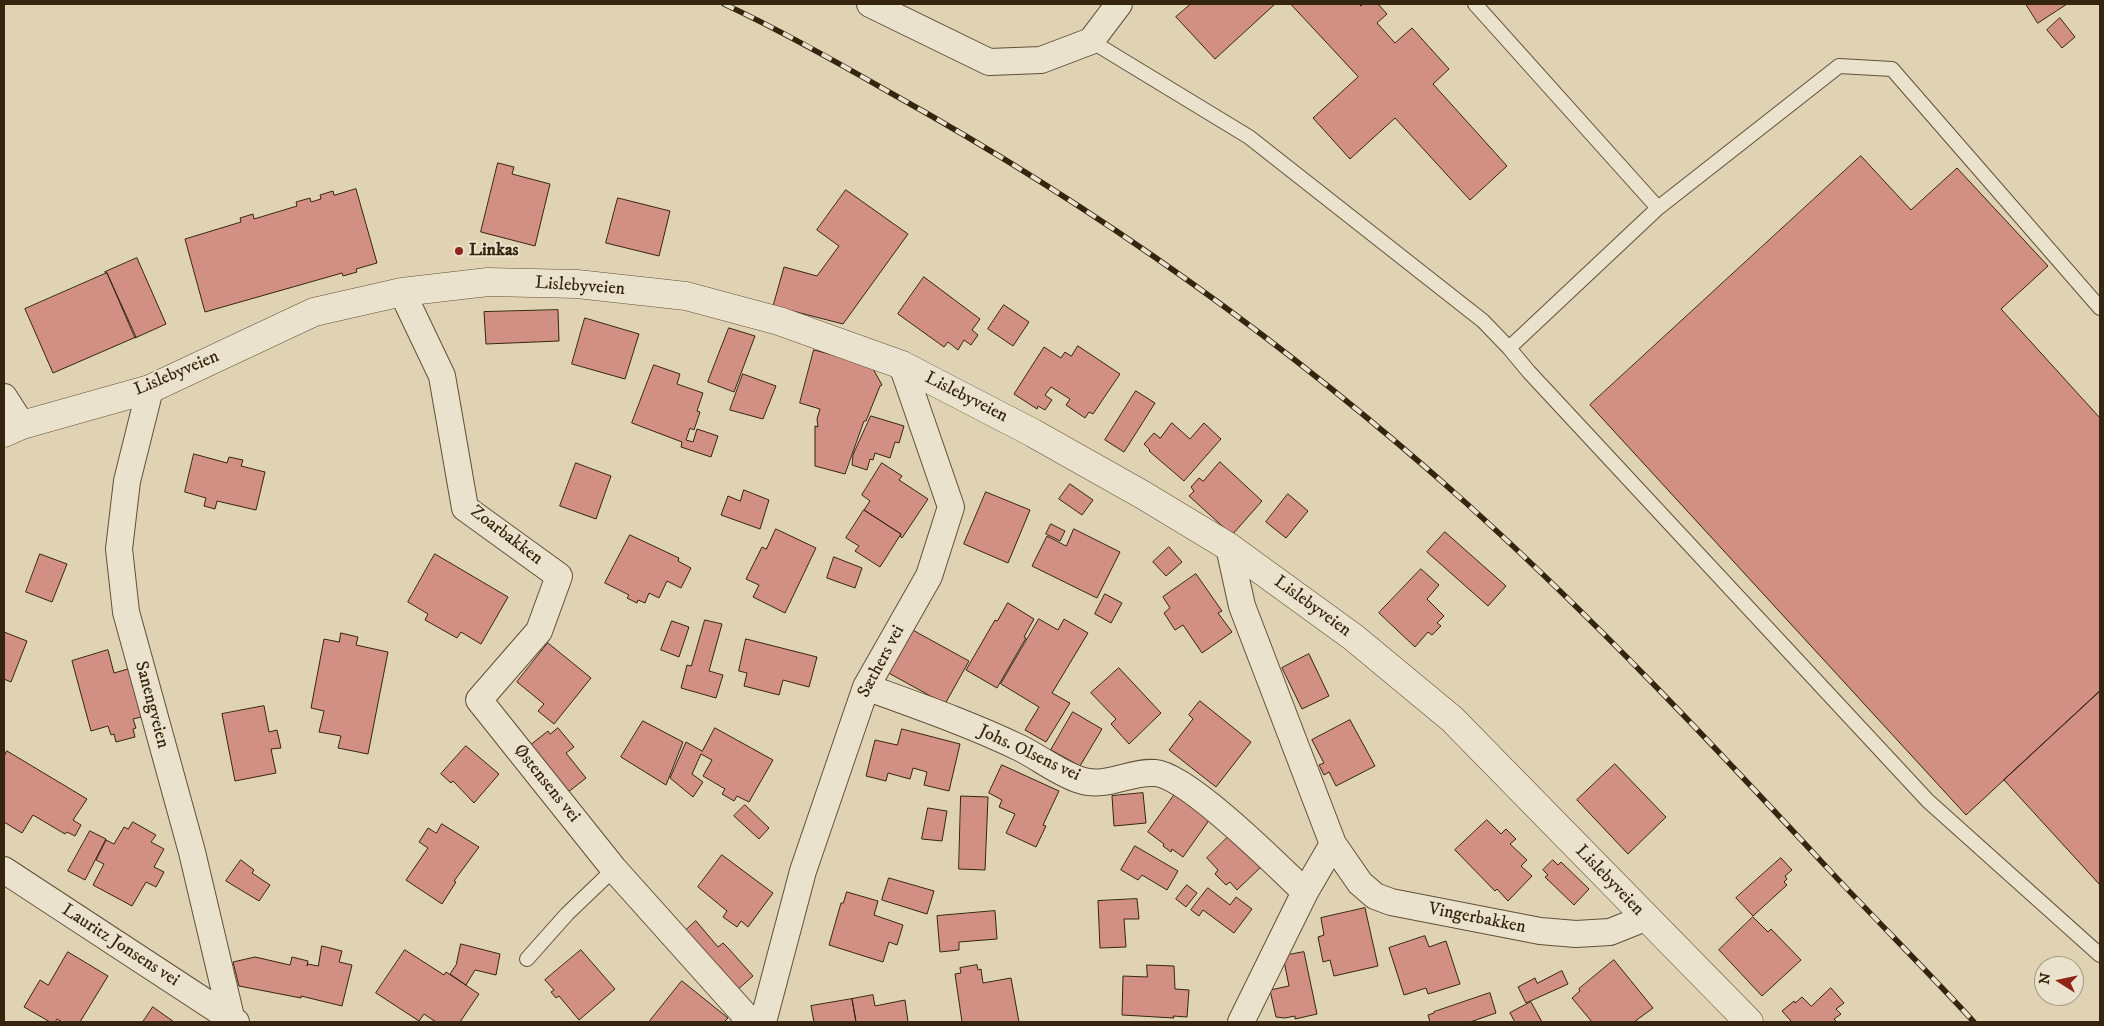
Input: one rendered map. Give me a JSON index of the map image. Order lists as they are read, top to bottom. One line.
{"streets":{"street":["Lislebyveien","Zoarbakken","Sæthers vei","Sanengveien","Johs. Olsens vei","Østensens vei","Vingerbakken","Lauritz Jonsens vei"]},"crossings":[["Lislebyveien","Zoarbakken"],["Lislebyveien","Sæthers vei"],["Lislebyveien","Sanengveien"],["Lislebyveien","Vingerbakken"],["Zoarbakken","Østensens vei"],["Sæthers vei","Johs. Olsens vei"],["Sanengveien","Lauritz Jonsens vei"]],"places":["Linkas"],"north":"left"}
